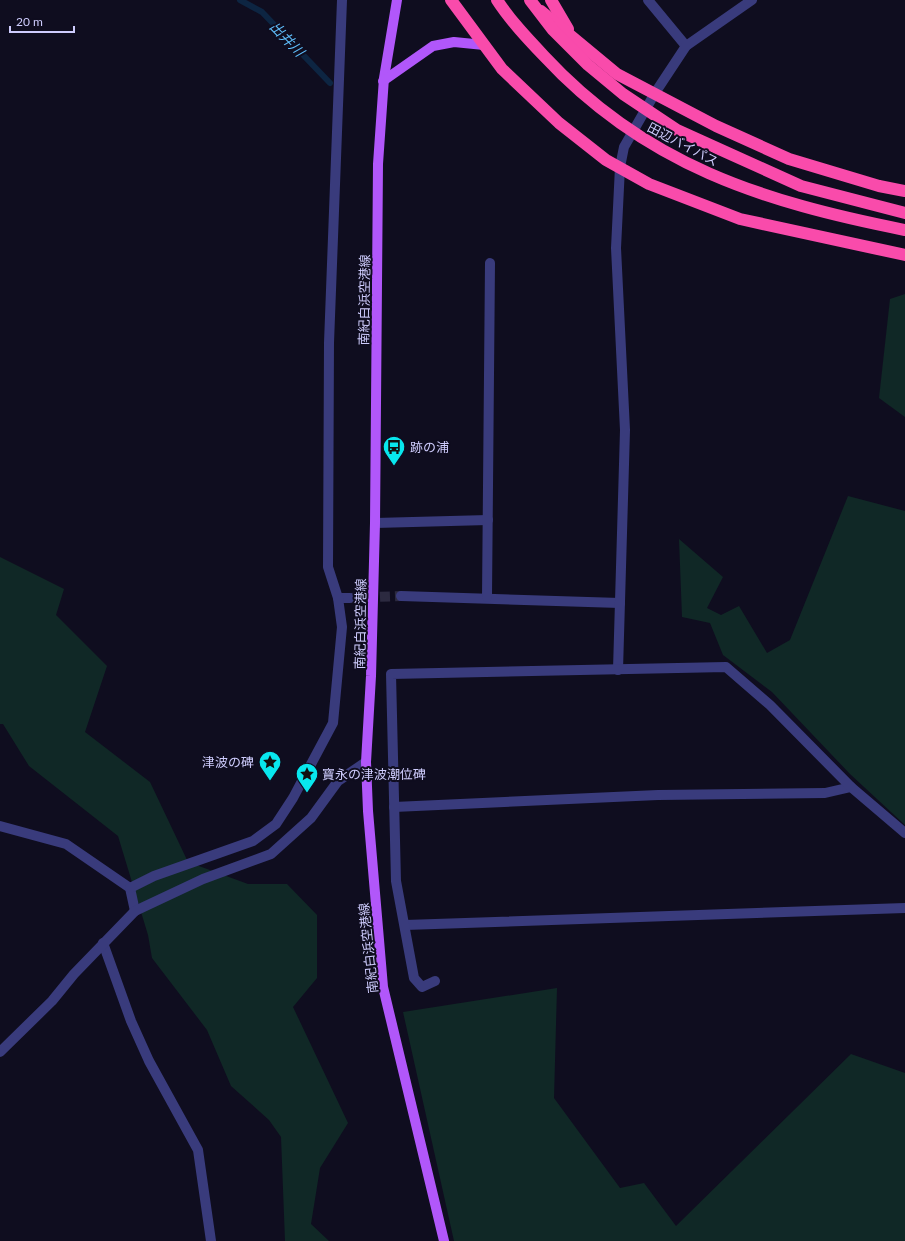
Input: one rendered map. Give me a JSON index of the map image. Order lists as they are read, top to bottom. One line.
{"streets":{"highway":["田辺バイパス"],"main road":["南紀白浜空港線"]},"water":["出井川"],"places":{"bus stop":["跡の浦"],"place":["津波の碑","寶永の津波潮位碑"]},"scale_bar":"20 m"}
